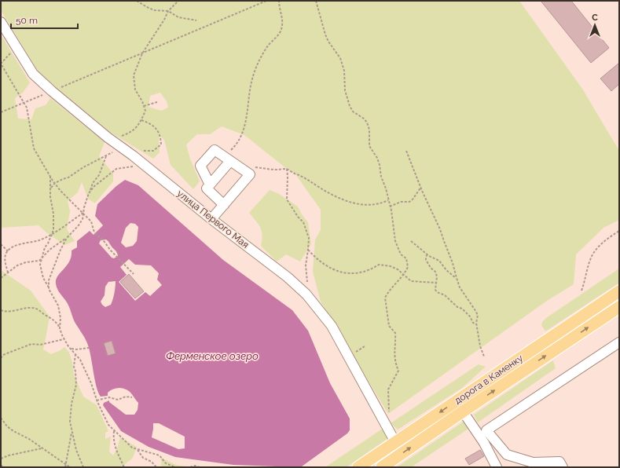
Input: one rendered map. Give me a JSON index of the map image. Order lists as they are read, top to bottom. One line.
{"streets":{"main road":["дорога в Каменку"],"street":["улица Первого Мая"]},"crossings":[["улица Первого Мая","дорога в Каменку"]],"water":["Ферменское озеро"],"scale_bar":"50 m","north":"top"}
